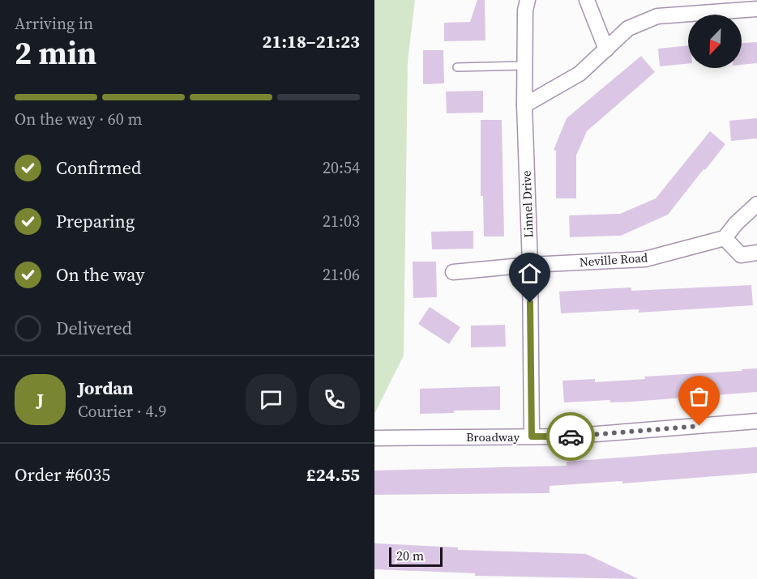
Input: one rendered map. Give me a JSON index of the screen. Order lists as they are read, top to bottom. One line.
{"streets":{"street":["Linnel Drive","Neville Road","Broadway"]},"crossings":[["Linnel Drive","Neville Road"],["Linnel Drive","Broadway"]],"scale_bar":"20 m","north":"bottom left","page":{"heading":["2 min","Arriving in","21:18–21:23"],"panel":["Jordan","Courier · 4.9","Order #6035","£24.55"],"bar":"On the way · 60 m","list":[["Confirmed","20:54"],["Preparing","21:03"],["On the way","21:06"],"Delivered"],"round":"J","scale":"20 m"}}
